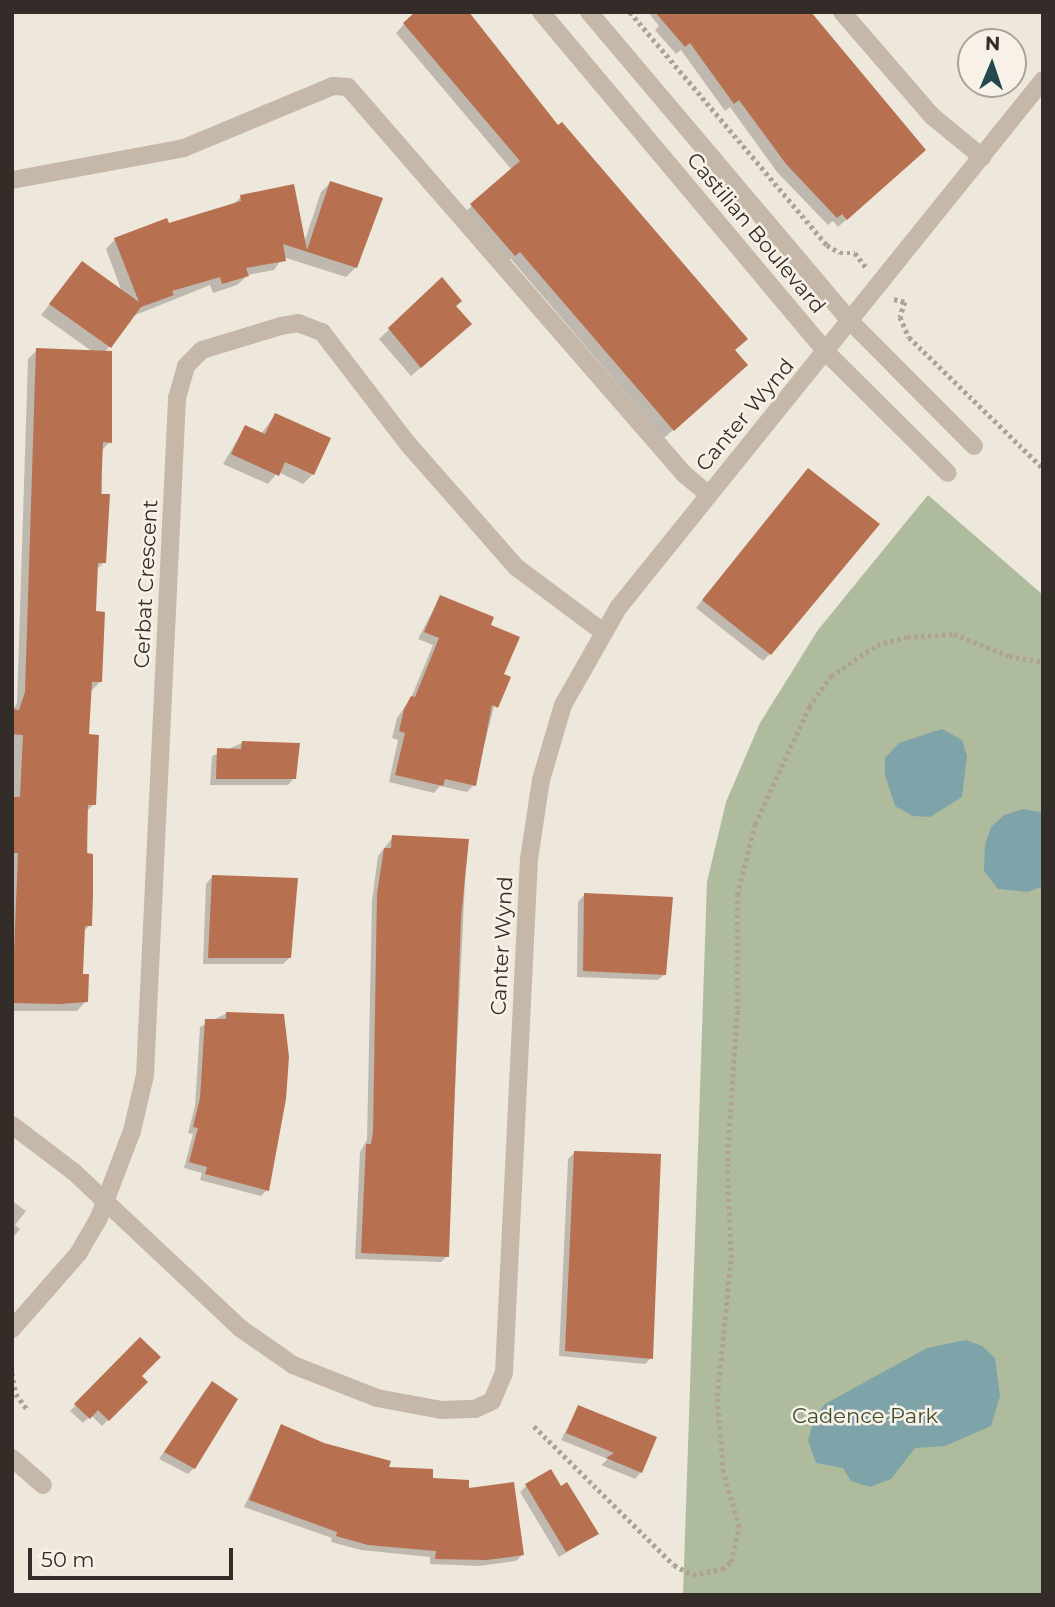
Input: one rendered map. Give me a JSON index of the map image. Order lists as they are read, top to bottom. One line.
{"streets":{"street":["Castilian Boulevard","Canter Wynd","Cerbat Crescent"]},"crossings":[["Castilian Boulevard","Canter Wynd"],["Canter Wynd","Cerbat Crescent"]],"parks":["Cadence Park"],"scale_bar":"50 m","north":"top"}
